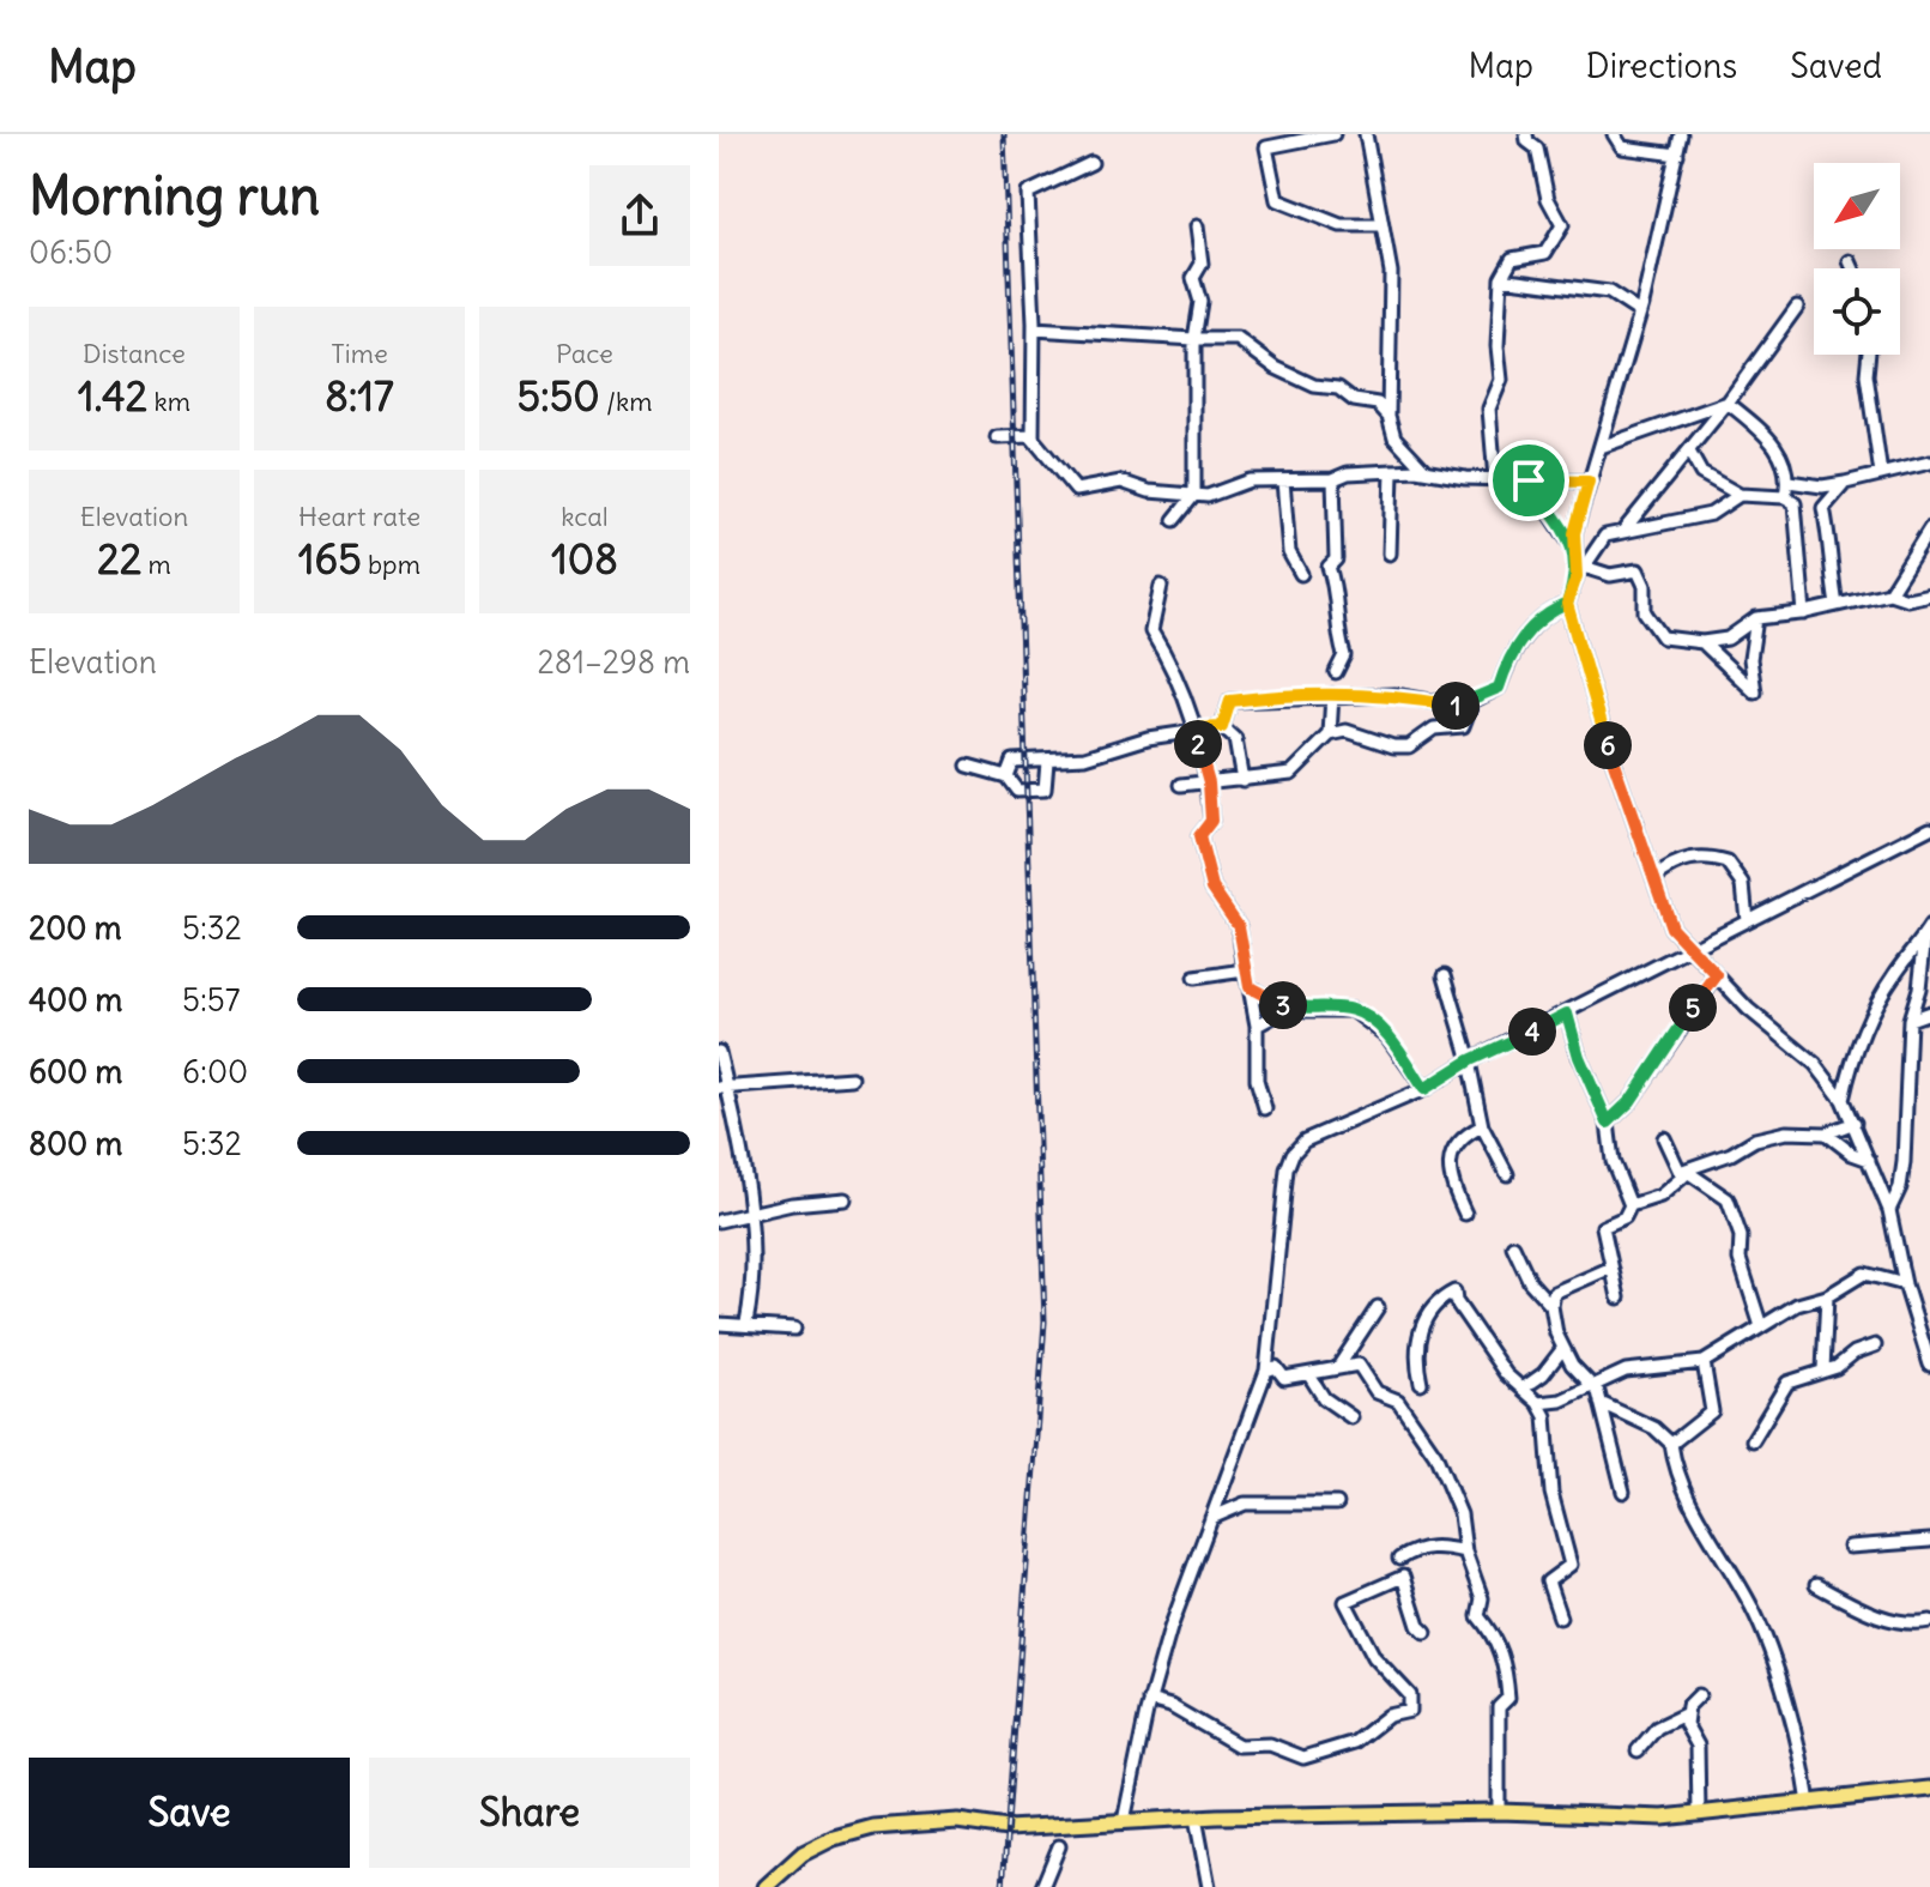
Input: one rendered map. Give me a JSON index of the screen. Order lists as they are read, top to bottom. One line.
{"north":"bottom left","page":{"header":"Map","nav":["Map","Directions","Saved"],"heading":["Morning run","06:50"],"stats":[["Distance","1.42 km"],["Time","8:17"],["Pace","5:50 /km"],["Elevation","22 m"],["Heart rate","165 bpm"],["kcal","108"]],"chart":["Elevation","281–298 m"],"pins":["1","2","6","3","5","4"],"list":[{"name":"200 m","note":"5:32"},{"name":"400 m","note":"5:57"},{"name":"600 m","note":"6:00"},{"name":"800 m","note":"5:32"}],"buttons":["Save","Share"]}}
